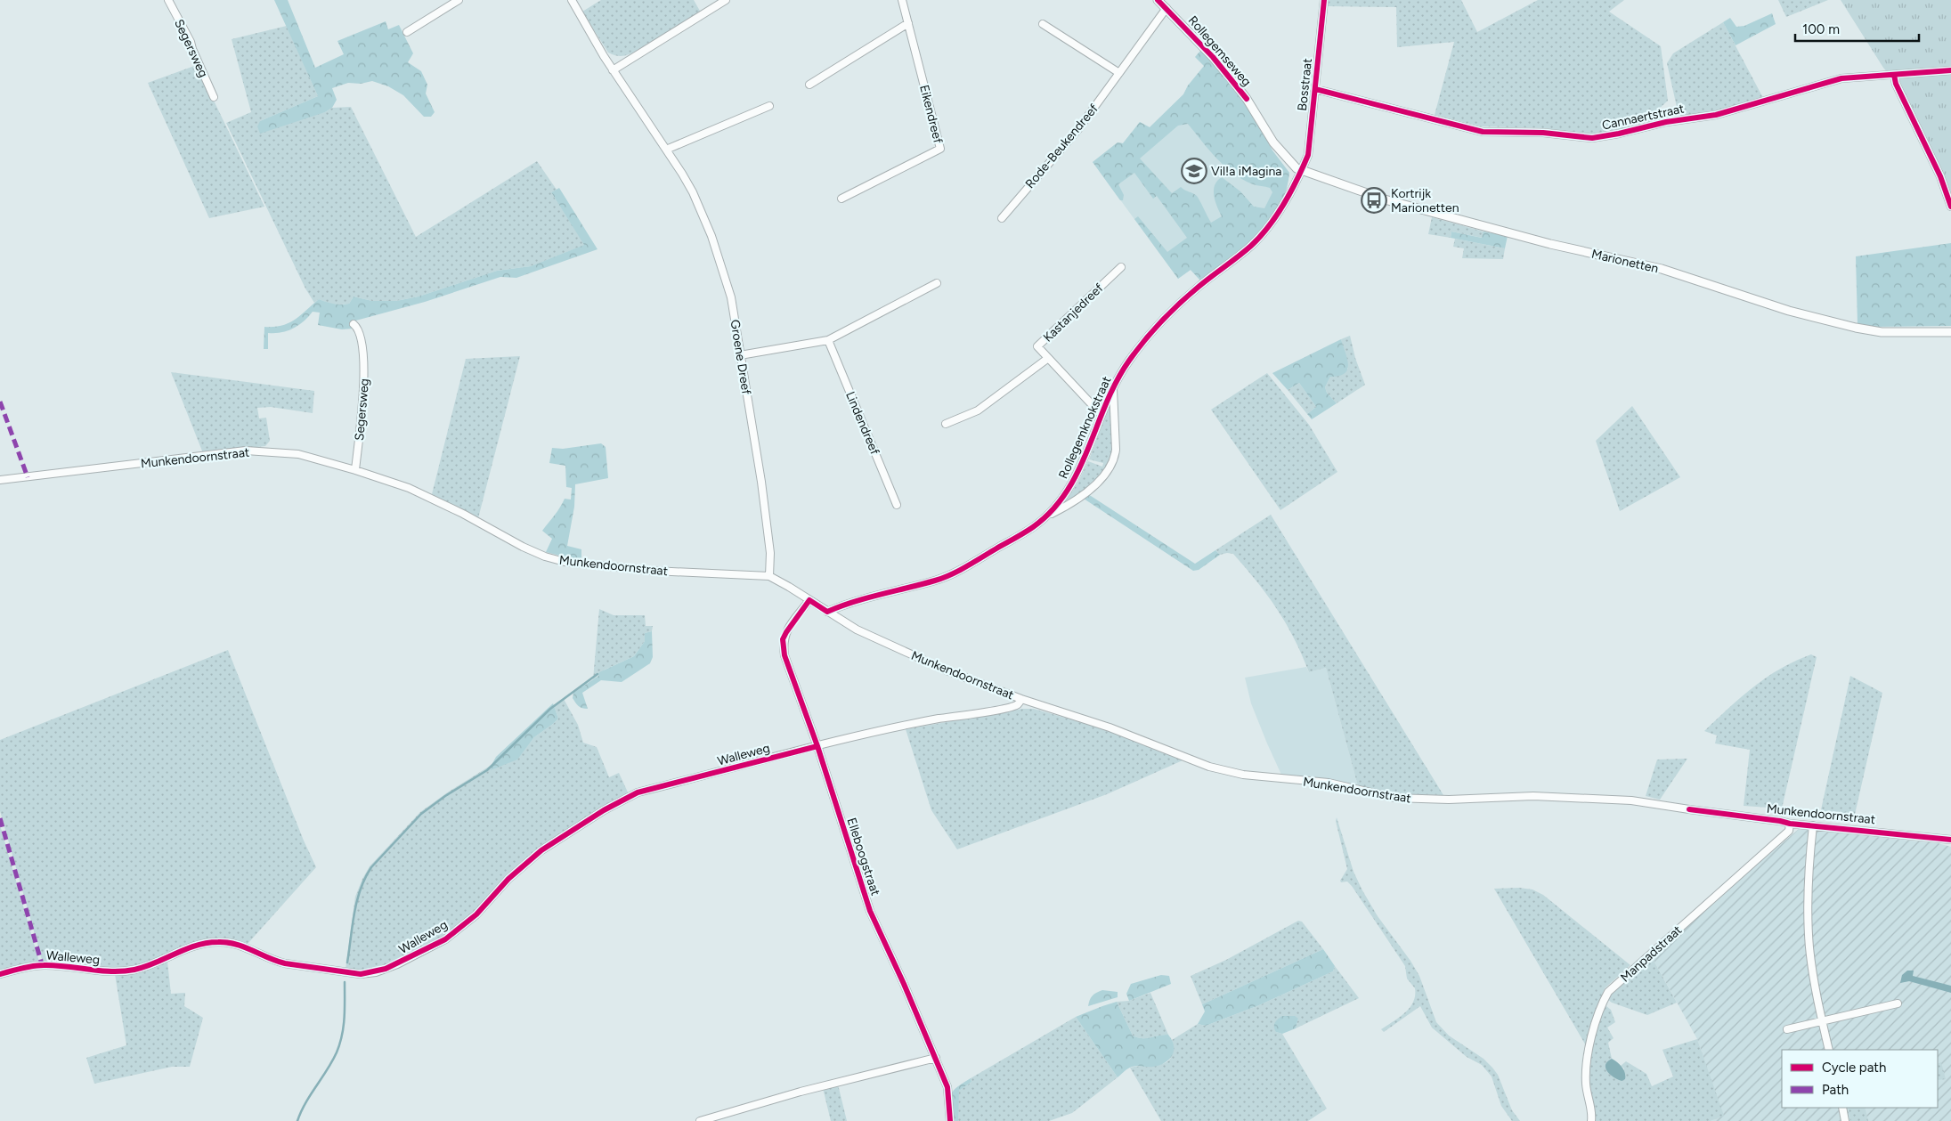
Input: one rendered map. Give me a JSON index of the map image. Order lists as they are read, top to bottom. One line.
{"streets":{"street":["Segersweg","Rollegemseweg","Bosstraat","Eikendreef","Cannaertstraat","Rode-Beukendreef","Marionetten","Kastanjedreef","Groene Dreef","Lindendreef","Rollegemknokstraat","Munkendoornstraat","Walleweg","Elleboogstraat","Manpadstraat"]},"crossings":[["Segersweg","Munkendoornstraat"],["Rollegemseweg","Bosstraat"],["Rollegemseweg","Rode-Beukendreef"],["Rollegemseweg","Marionetten"],["Rollegemseweg","Rollegemknokstraat"],["Bosstraat","Cannaertstraat"],["Bosstraat","Marionetten"],["Bosstraat","Rollegemknokstraat"],["Marionetten","Rollegemknokstraat"],["Kastanjedreef","Rollegemknokstraat"],["Groene Dreef","Munkendoornstraat"],["Rollegemknokstraat","Munkendoornstraat"],["Munkendoornstraat","Walleweg"],["Munkendoornstraat","Elleboogstraat"],["Munkendoornstraat","Manpadstraat"],["Walleweg","Elleboogstraat"]],"places":{"school or university":["Vil!a iMagina"],"bus stop":["Kortrijk Marionetten"]},"legend":["Cycle path","Path"],"scale_bar":"100 m"}
